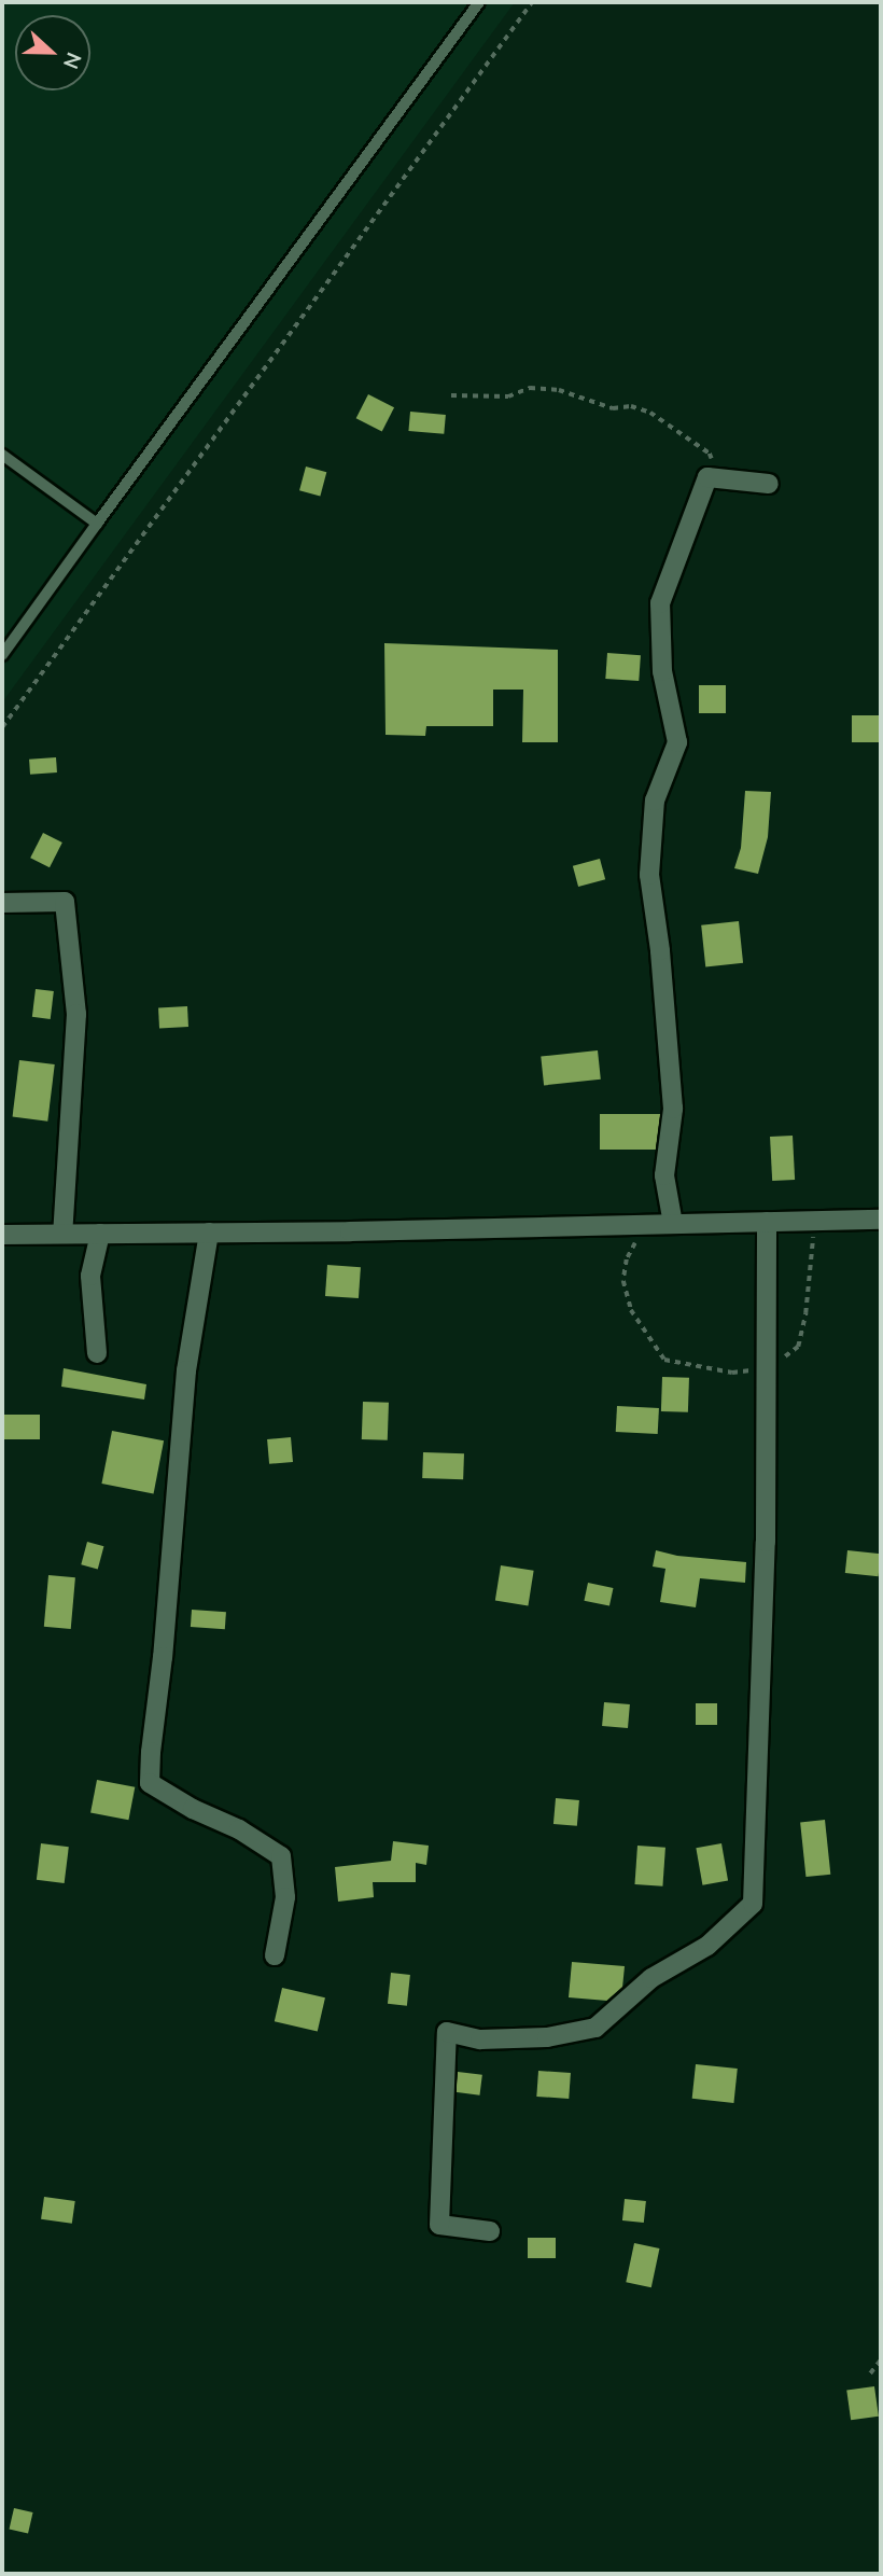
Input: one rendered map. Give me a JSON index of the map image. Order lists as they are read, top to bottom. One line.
{"north":"right"}
